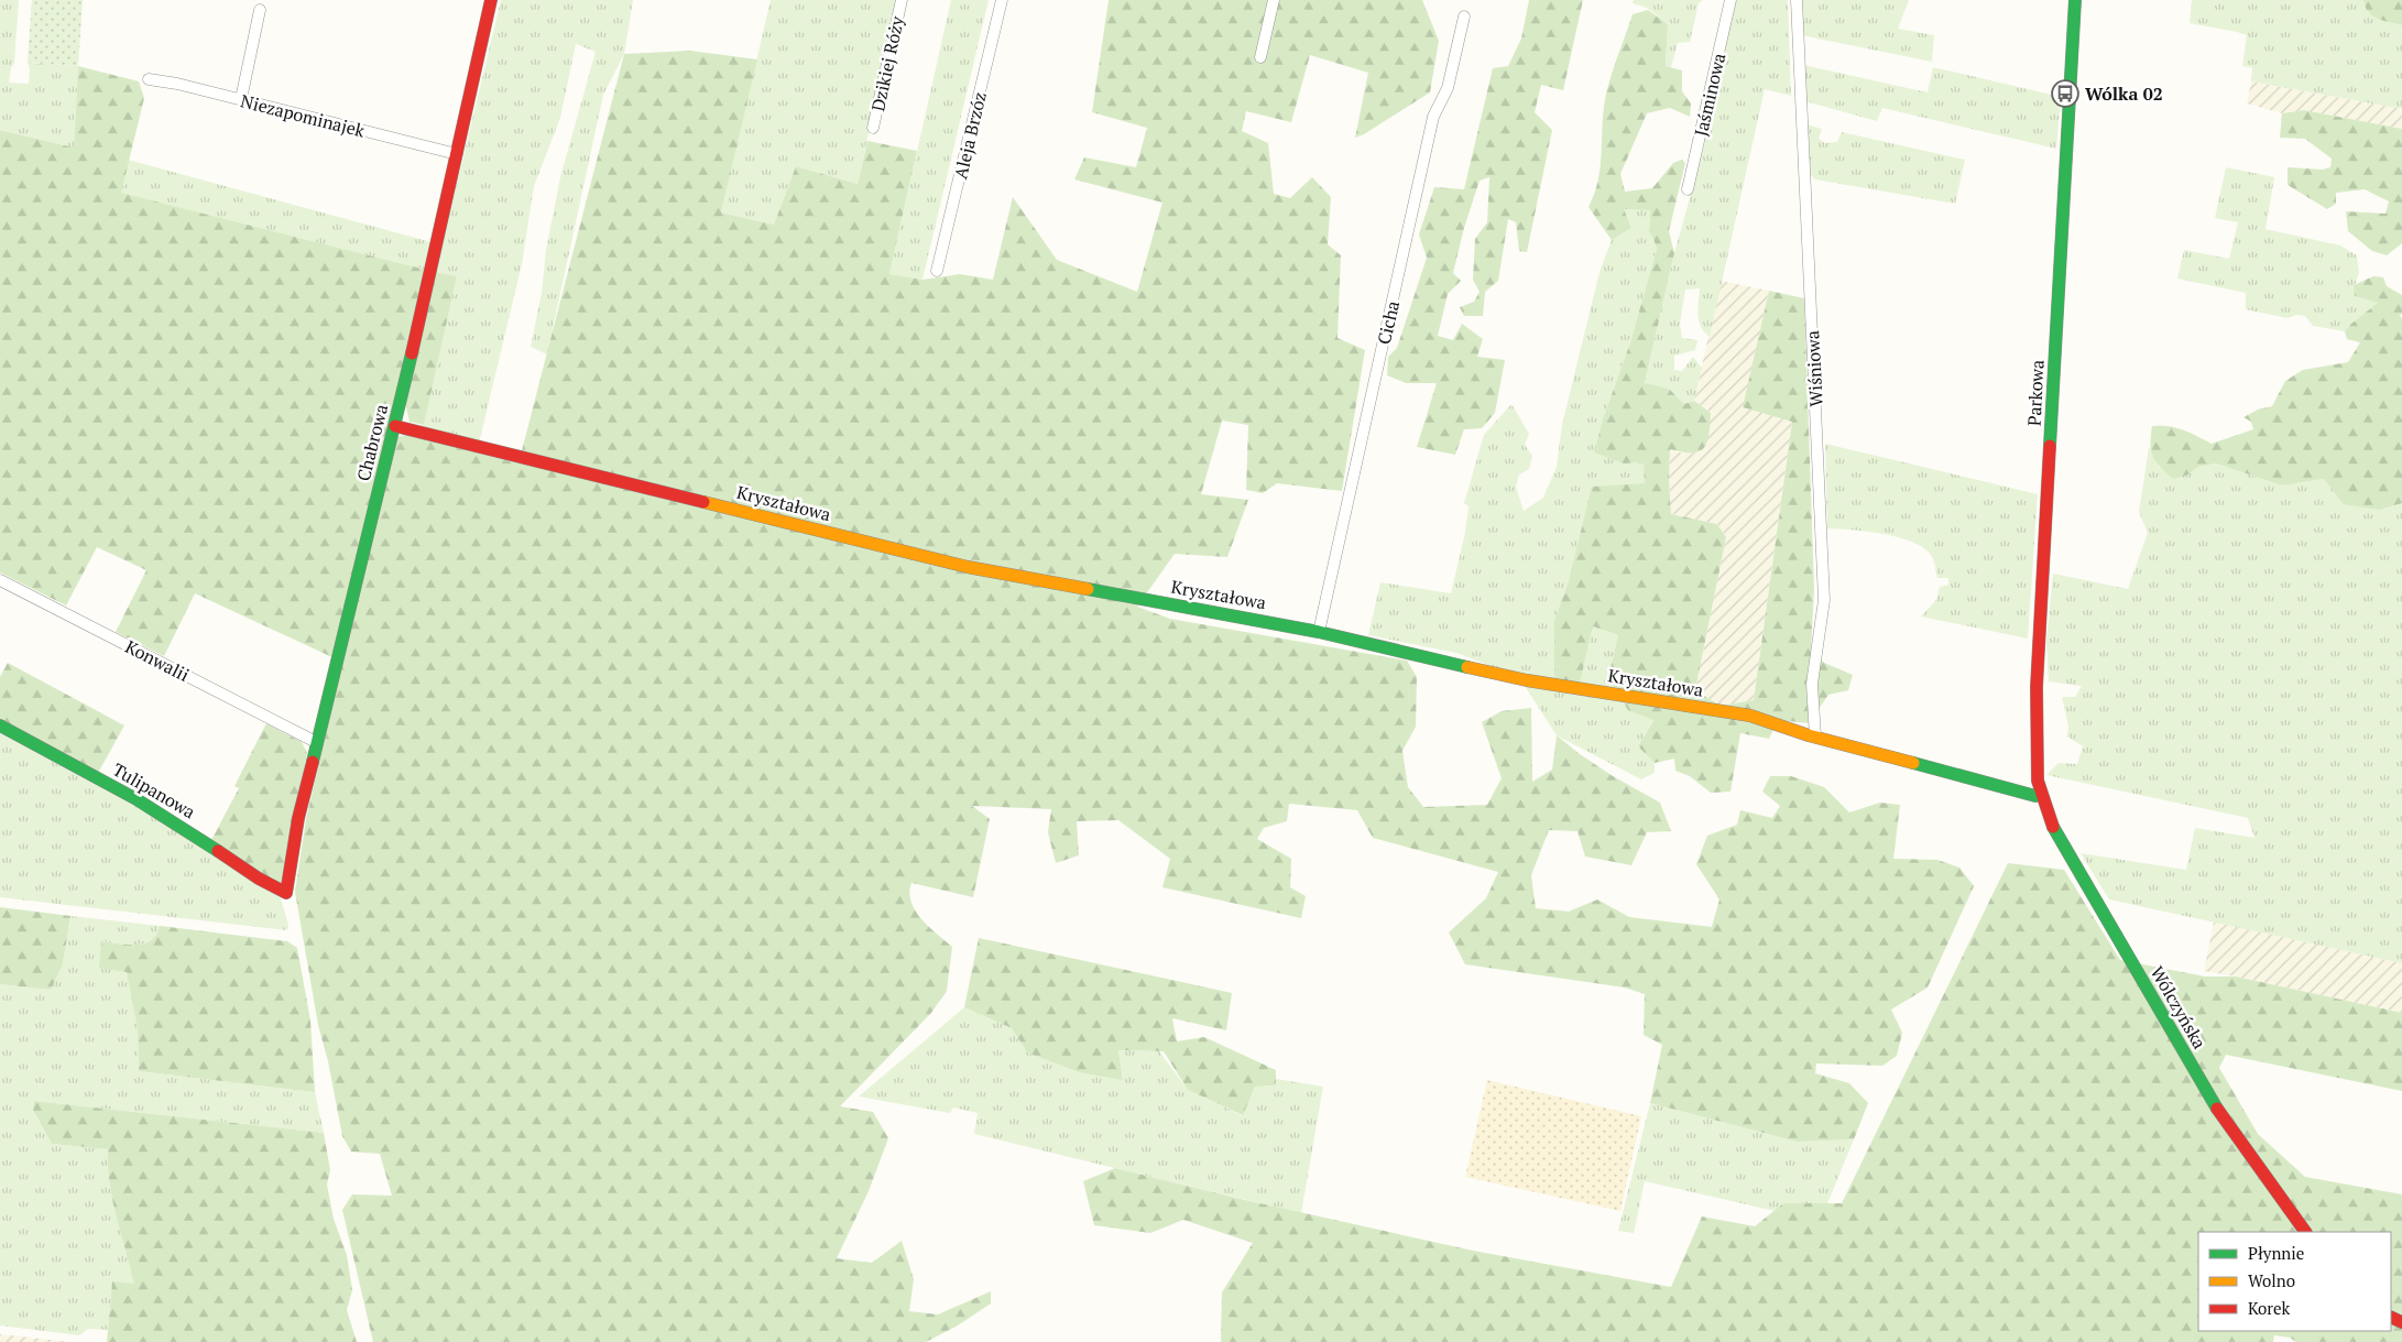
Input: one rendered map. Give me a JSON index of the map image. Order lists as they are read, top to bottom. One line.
{"streets":{"street":["Dzikiej Róży","Jaśminowa","Niezapominajek","Aleja Brzóz","Cicha","Wiśniowa","Parkowa","Chabrowa","Kryształowa","Konwalii","Tulipanowa","Wólczyńska"]},"crossings":[["Niezapominajek","Chabrowa"],["Cicha","Kryształowa"],["Wiśniowa","Kryształowa"],["Parkowa","Kryształowa"],["Parkowa","Wólczyńska"],["Chabrowa","Kryształowa"],["Chabrowa","Konwalii"],["Chabrowa","Tulipanowa"],["Kryształowa","Wólczyńska"]],"places":{"bus stop":["Wólka 02"]},"legend":["Płynnie","Wolno","Korek"]}
